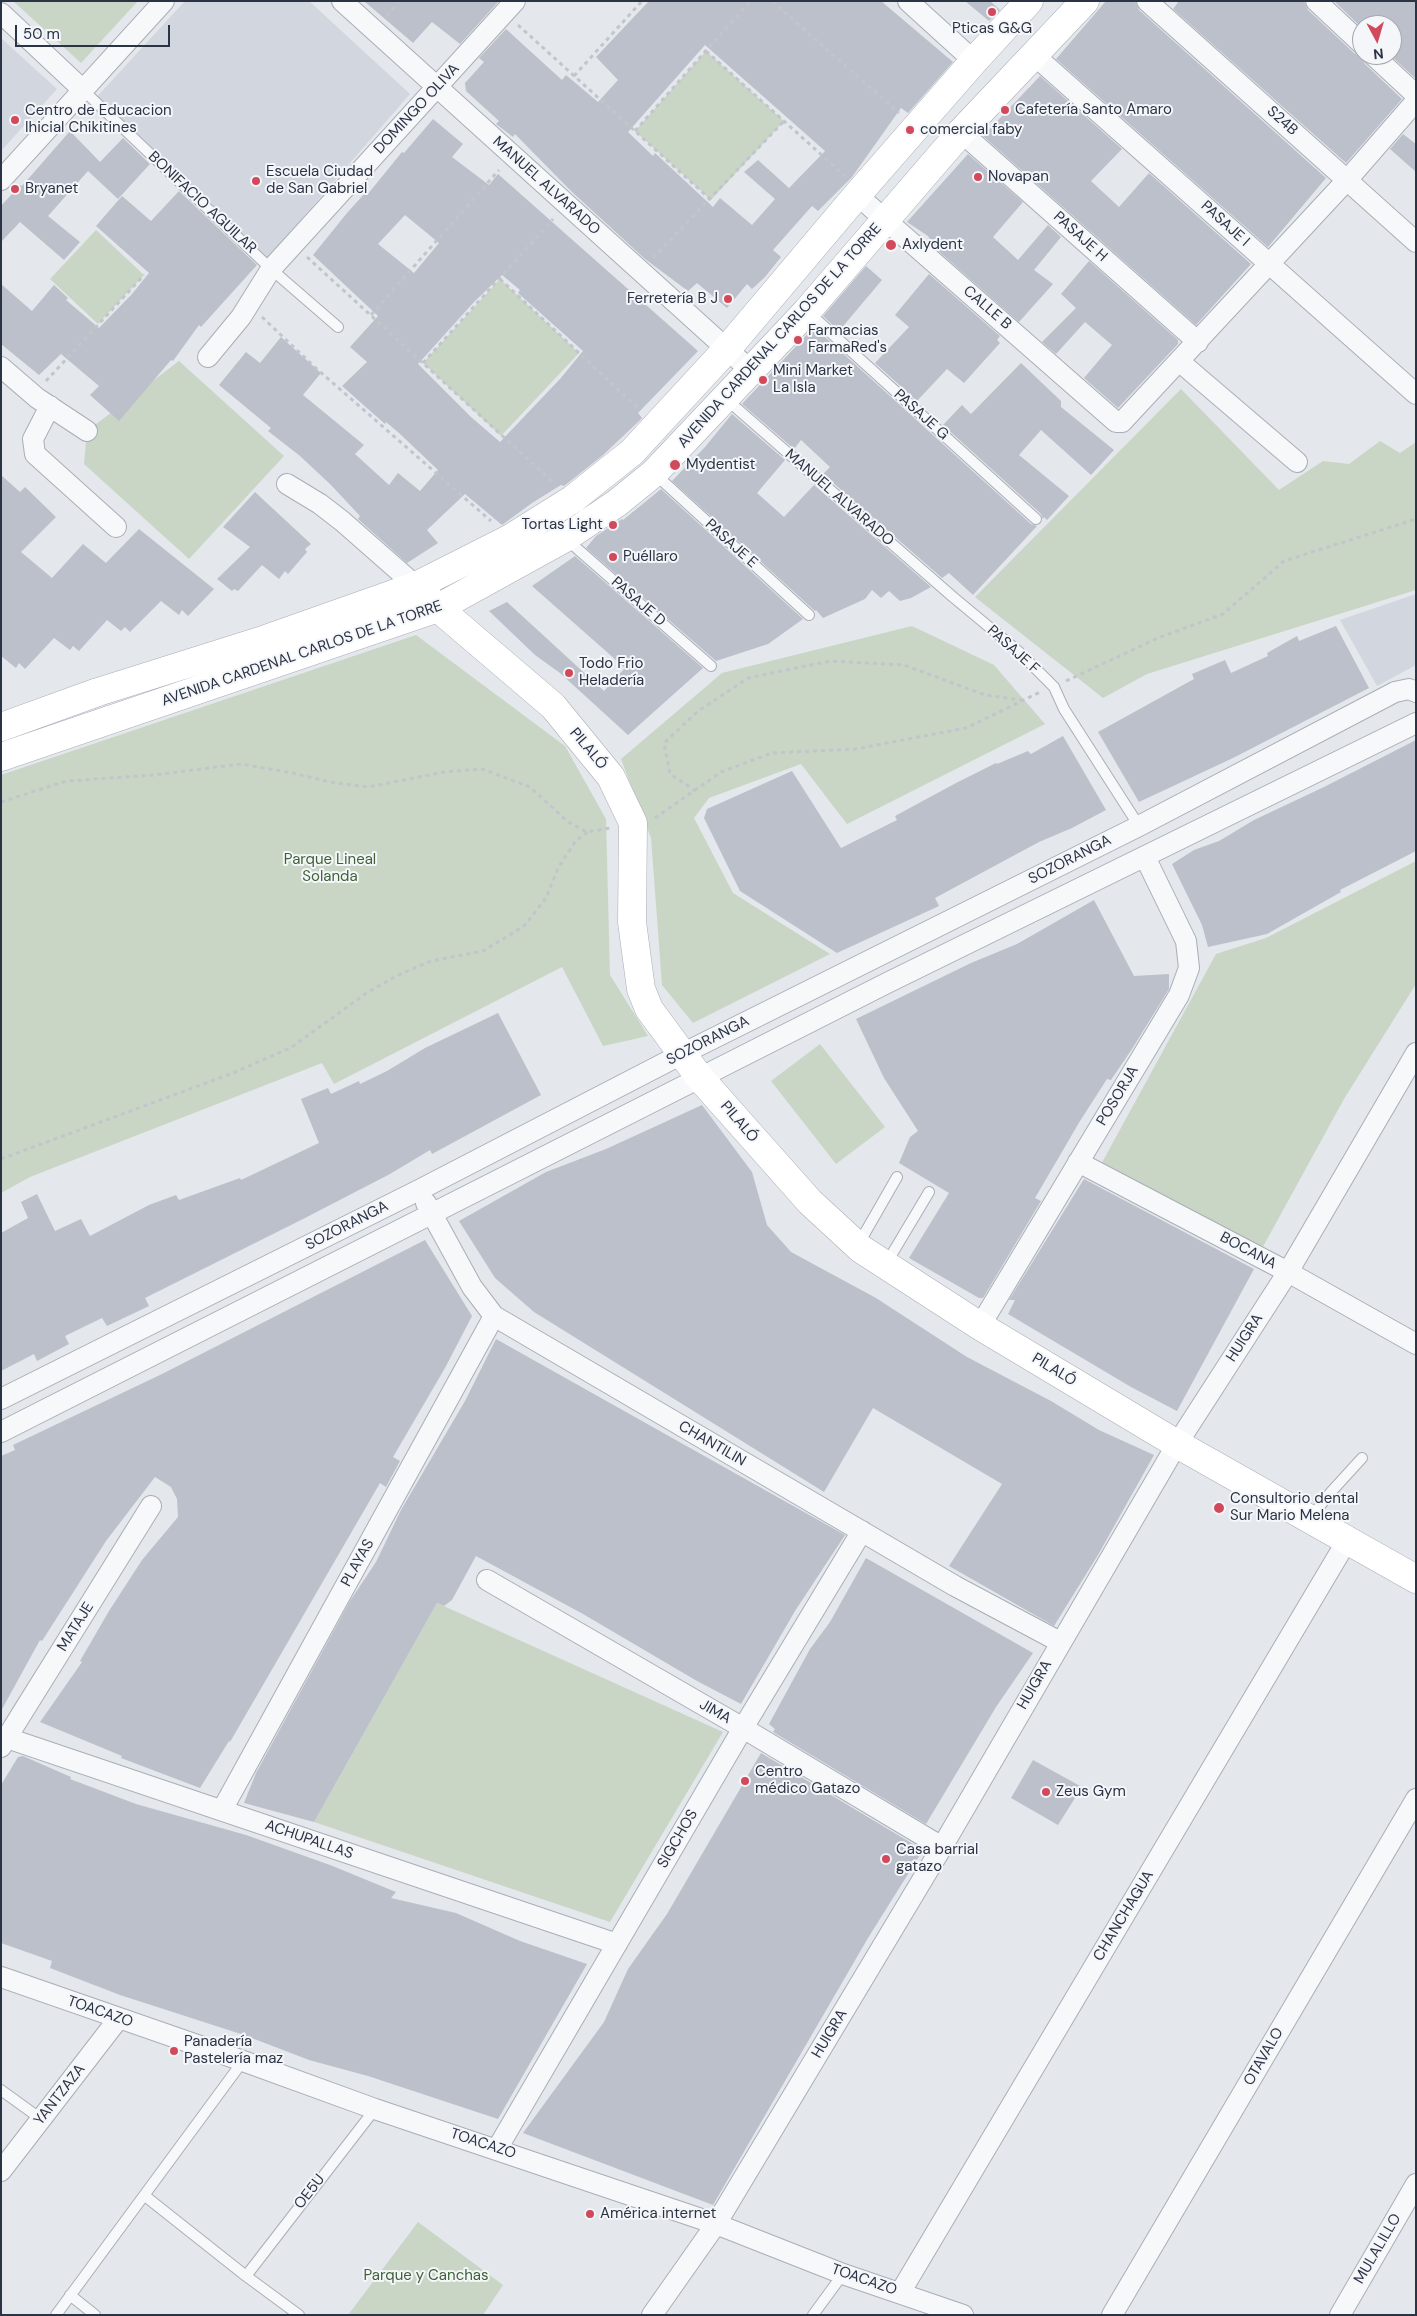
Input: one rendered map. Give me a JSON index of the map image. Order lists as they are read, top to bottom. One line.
{"streets":{"street":["DOMINGO OLIVA","S24B","MANUEL ALVARADO","BONIFACIO AGUILAR","PASAJE I","PASAJE H","CALLE B","AVENIDA CARDENAL CARLOS DE LA TORRE","PILALÓ","SOZORANGA","POSORJA","BOCANA","HUIGRA","CHANTILIN","PLAYAS","MATAJE","JIMA","SIGCHOS","ACHUPALLAS","CHANCHAGUA","TOACAZO","OTAVALO","YANTZAZA","MULALILLO"],"lane":["PASAJE G","PASAJE E","PASAJE D","PASAJE F","OE5U"]},"crossings":[["DOMINGO OLIVA","MANUEL ALVARADO"],["DOMINGO OLIVA","BONIFACIO AGUILAR"],["MANUEL ALVARADO","AVENIDA CARDENAL CARLOS DE LA TORRE"],["MANUEL ALVARADO","PASAJE F"],["PASAJE I","AVENIDA CARDENAL CARLOS DE LA TORRE"],["PASAJE H","AVENIDA CARDENAL CARLOS DE LA TORRE"],["CALLE B","AVENIDA CARDENAL CARLOS DE LA TORRE"],["AVENIDA CARDENAL CARLOS DE LA TORRE","PASAJE G"],["AVENIDA CARDENAL CARLOS DE LA TORRE","PASAJE E"],["AVENIDA CARDENAL CARLOS DE LA TORRE","PASAJE D"],["AVENIDA CARDENAL CARLOS DE LA TORRE","PILALÓ"],["PASAJE F","SOZORANGA"],["PILALÓ","SOZORANGA"],["PILALÓ","POSORJA"],["PILALÓ","HUIGRA"],["PILALÓ","CHANCHAGUA"],["SOZORANGA","POSORJA"],["SOZORANGA","CHANTILIN"],["POSORJA","BOCANA"],["BOCANA","HUIGRA"],["HUIGRA","CHANTILIN"],["HUIGRA","JIMA"],["HUIGRA","TOACAZO"],["CHANTILIN","PLAYAS"],["CHANTILIN","SIGCHOS"],["PLAYAS","ACHUPALLAS"],["MATAJE","ACHUPALLAS"],["JIMA","SIGCHOS"],["SIGCHOS","ACHUPALLAS"],["SIGCHOS","TOACAZO"],["CHANCHAGUA","TOACAZO"],["TOACAZO","YANTZAZA"],["TOACAZO","OE5U"]],"parks":["Parque Lineal Solanda","Parque y Canchas"],"places":["Pticas G&G","Cafetería Santo Amaro","Centro de Educacion Ihicial Chikitines","comercial faby","Novapan","Escuela Ciudad de San Gabriel","Bryanet","Axlydent","Ferretería B J","Farmacias FarmaRed's","Mini Market La Isla","Mydentist","Tortas Light","Puéllaro","Todo Frio Heladería","Consultorio dental Sur Mario Melena","Centro médico Gatazo","Zeus Gym","Casa barrial gatazo","Panadería Pastelería maz","América internet"],"scale_bar":"50 m","north":"bottom"}
